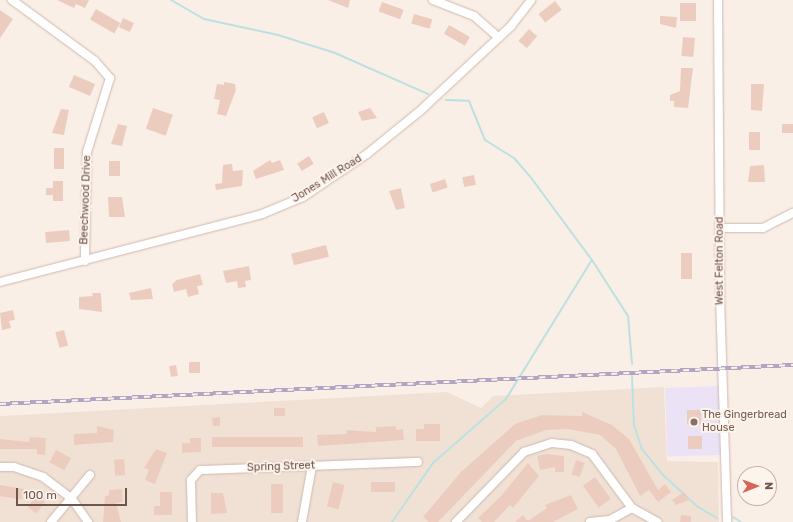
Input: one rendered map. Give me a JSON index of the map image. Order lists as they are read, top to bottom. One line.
{"streets":{"street":["Jones Mill Road","Beechwood Drive","West Felton Road","Spring Street"]},"crossings":[["Jones Mill Road","Beechwood Drive"]],"places":["The Gingerbread House"],"scale_bar":"100 m","north":"right"}
